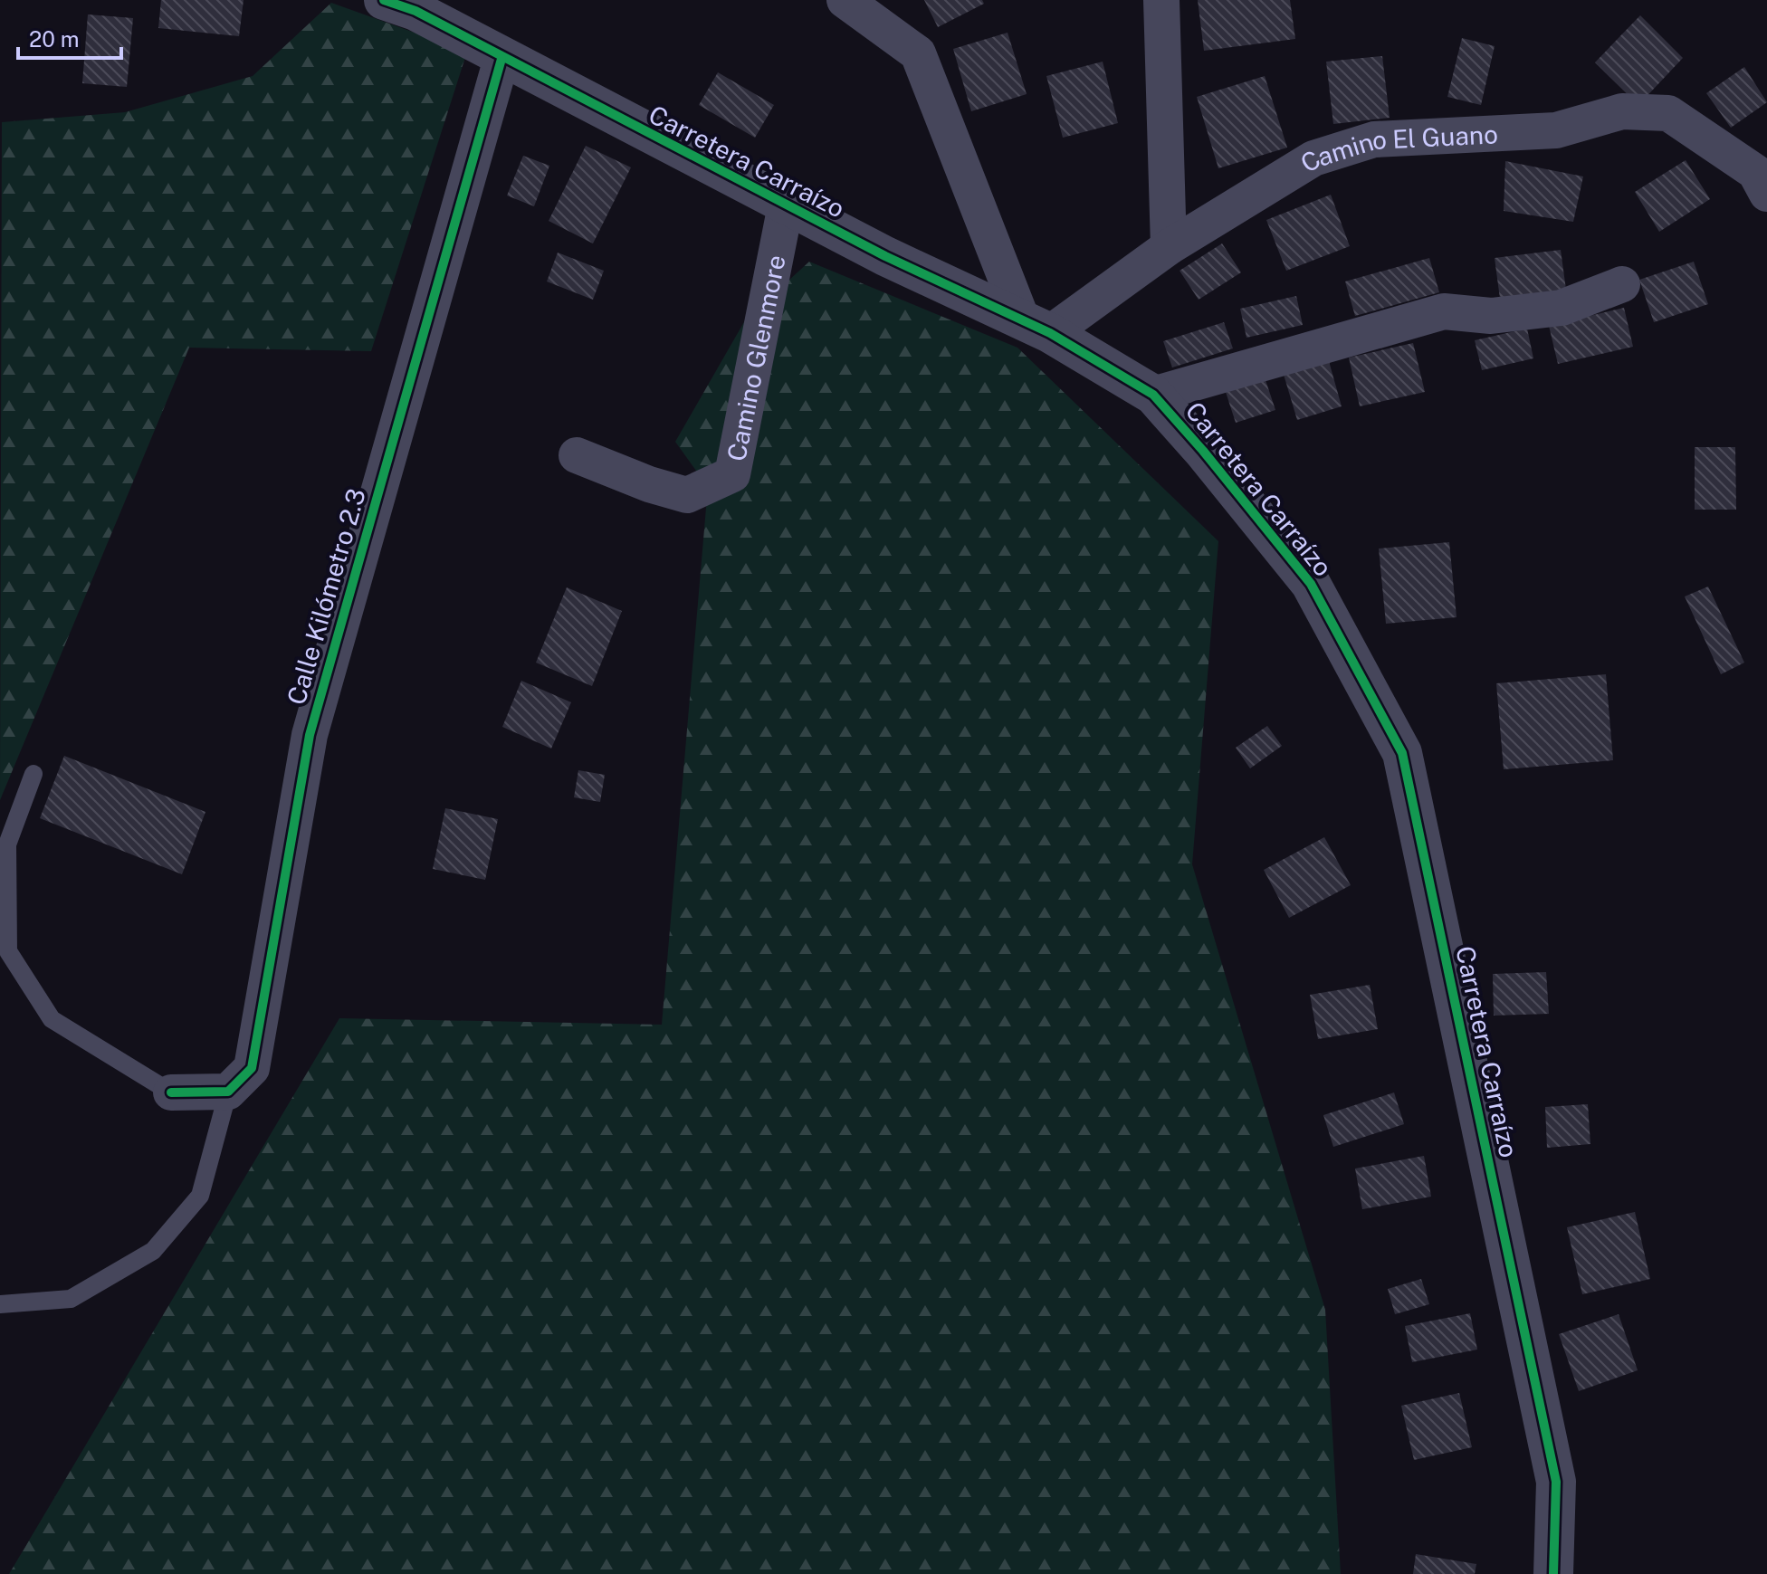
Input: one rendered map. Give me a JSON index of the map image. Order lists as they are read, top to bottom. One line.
{"streets":{"street":["Camino El Guano","Carretera Carraízo","Camino Glenmore","Calle Kilómetro 2.3"]},"crossings":[["Camino El Guano","Carretera Carraízo"],["Carretera Carraízo","Camino Glenmore"],["Carretera Carraízo","Calle Kilómetro 2.3"]],"scale_bar":"20 m"}
